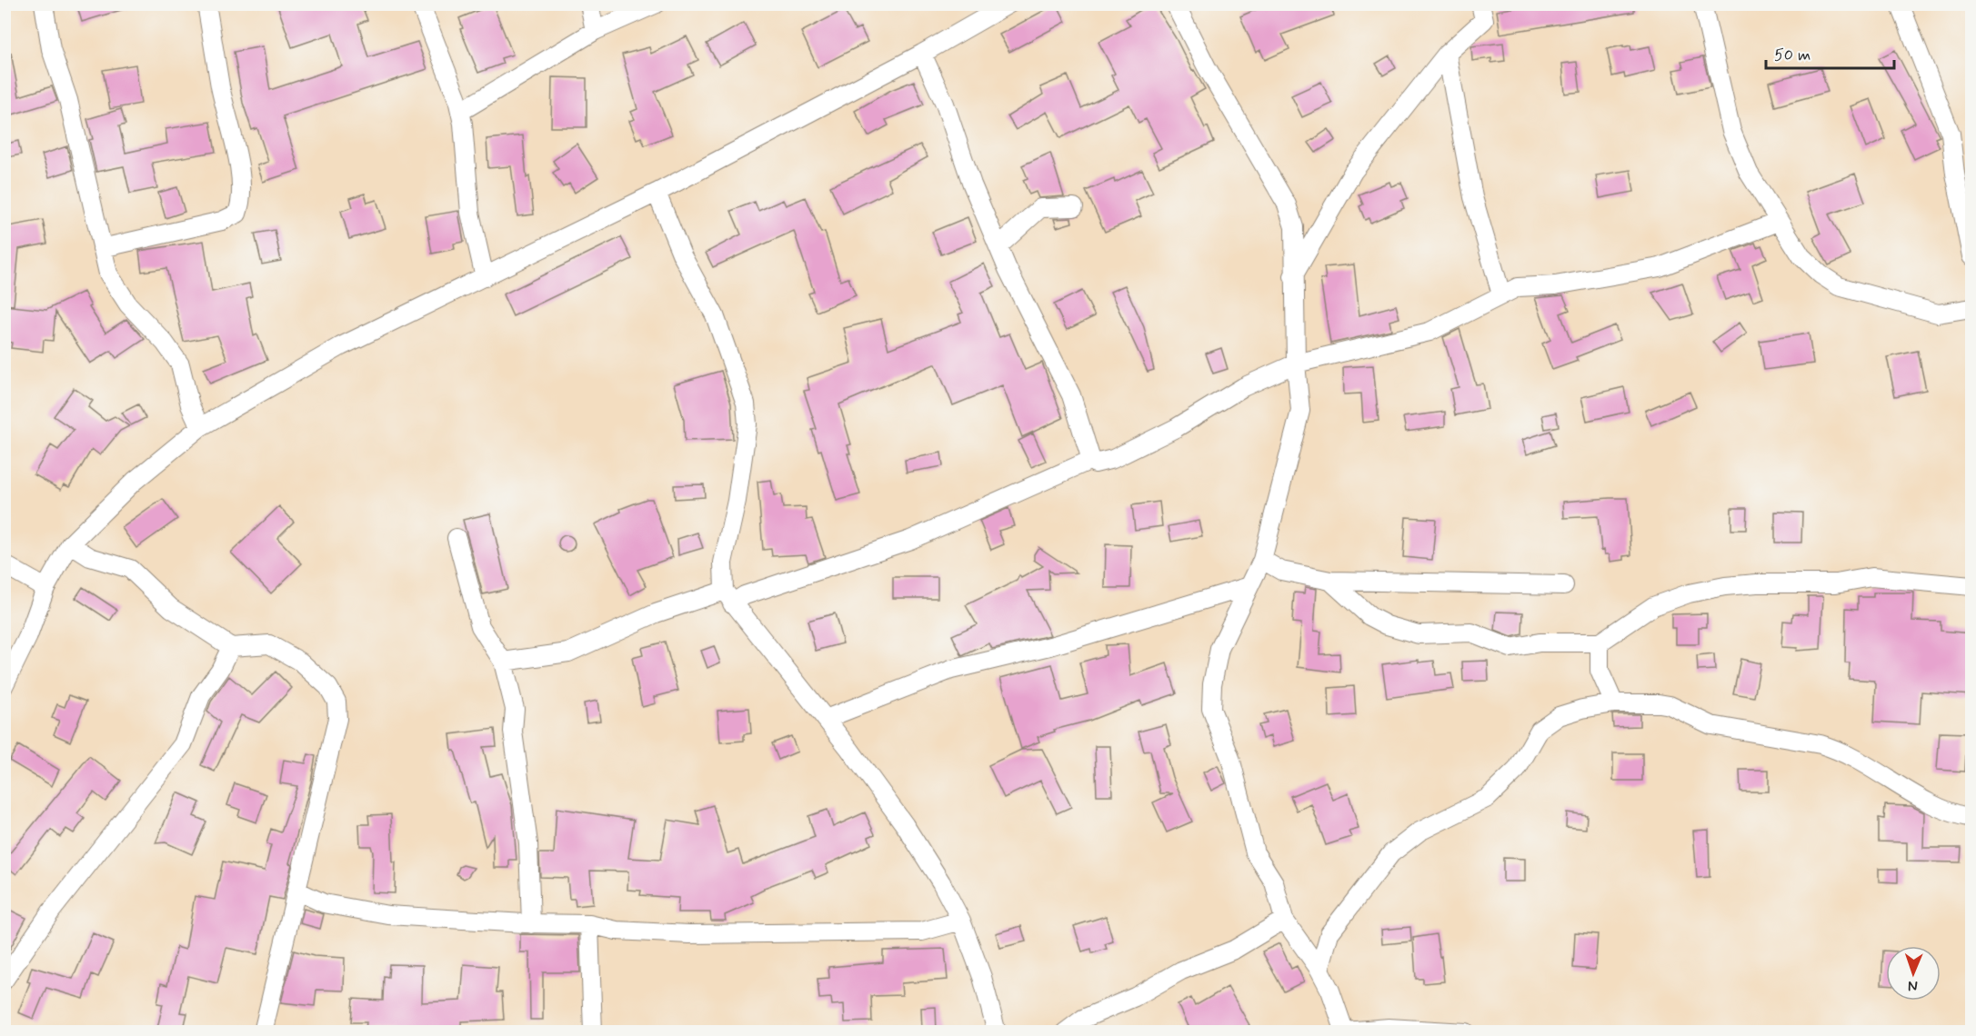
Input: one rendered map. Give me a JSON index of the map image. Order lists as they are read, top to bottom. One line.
{"scale_bar":"50 m","north":"bottom"}
